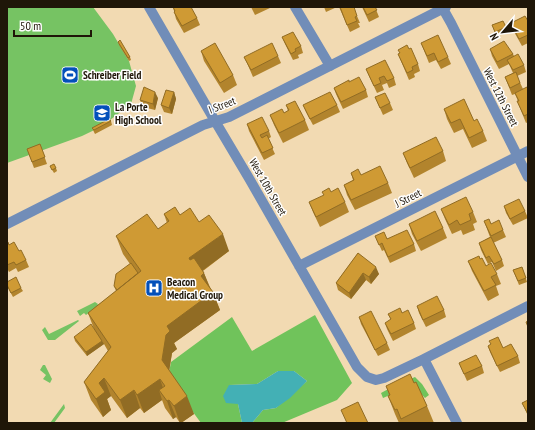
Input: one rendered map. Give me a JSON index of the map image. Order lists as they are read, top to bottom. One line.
{"streets":{"street":["West 12th Street","I Street","West 10th Street","J Street"]},"crossings":[["West 12th Street","I Street"],["West 12th Street","J Street"],["I Street","West 10th Street"],["West 10th Street","J Street"]],"places":{"sports":["Schreiber Field"],"school or university":["La Porte High School"],"hospital":["Beacon Medical Group"]},"scale_bar":"50 m","north":"bottom left"}
